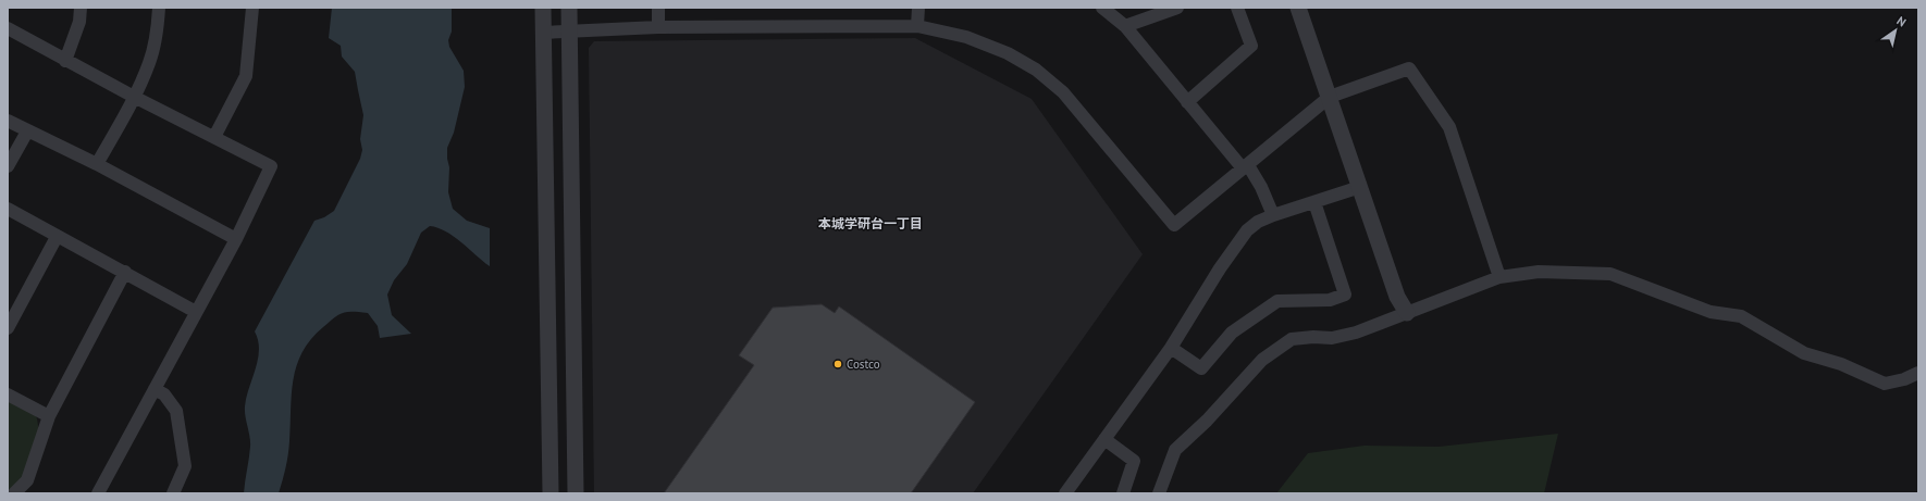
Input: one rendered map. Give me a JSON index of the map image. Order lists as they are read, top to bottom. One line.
{"districts":["本城学研台一丁目"],"places":["Costco"],"north":"top right"}
